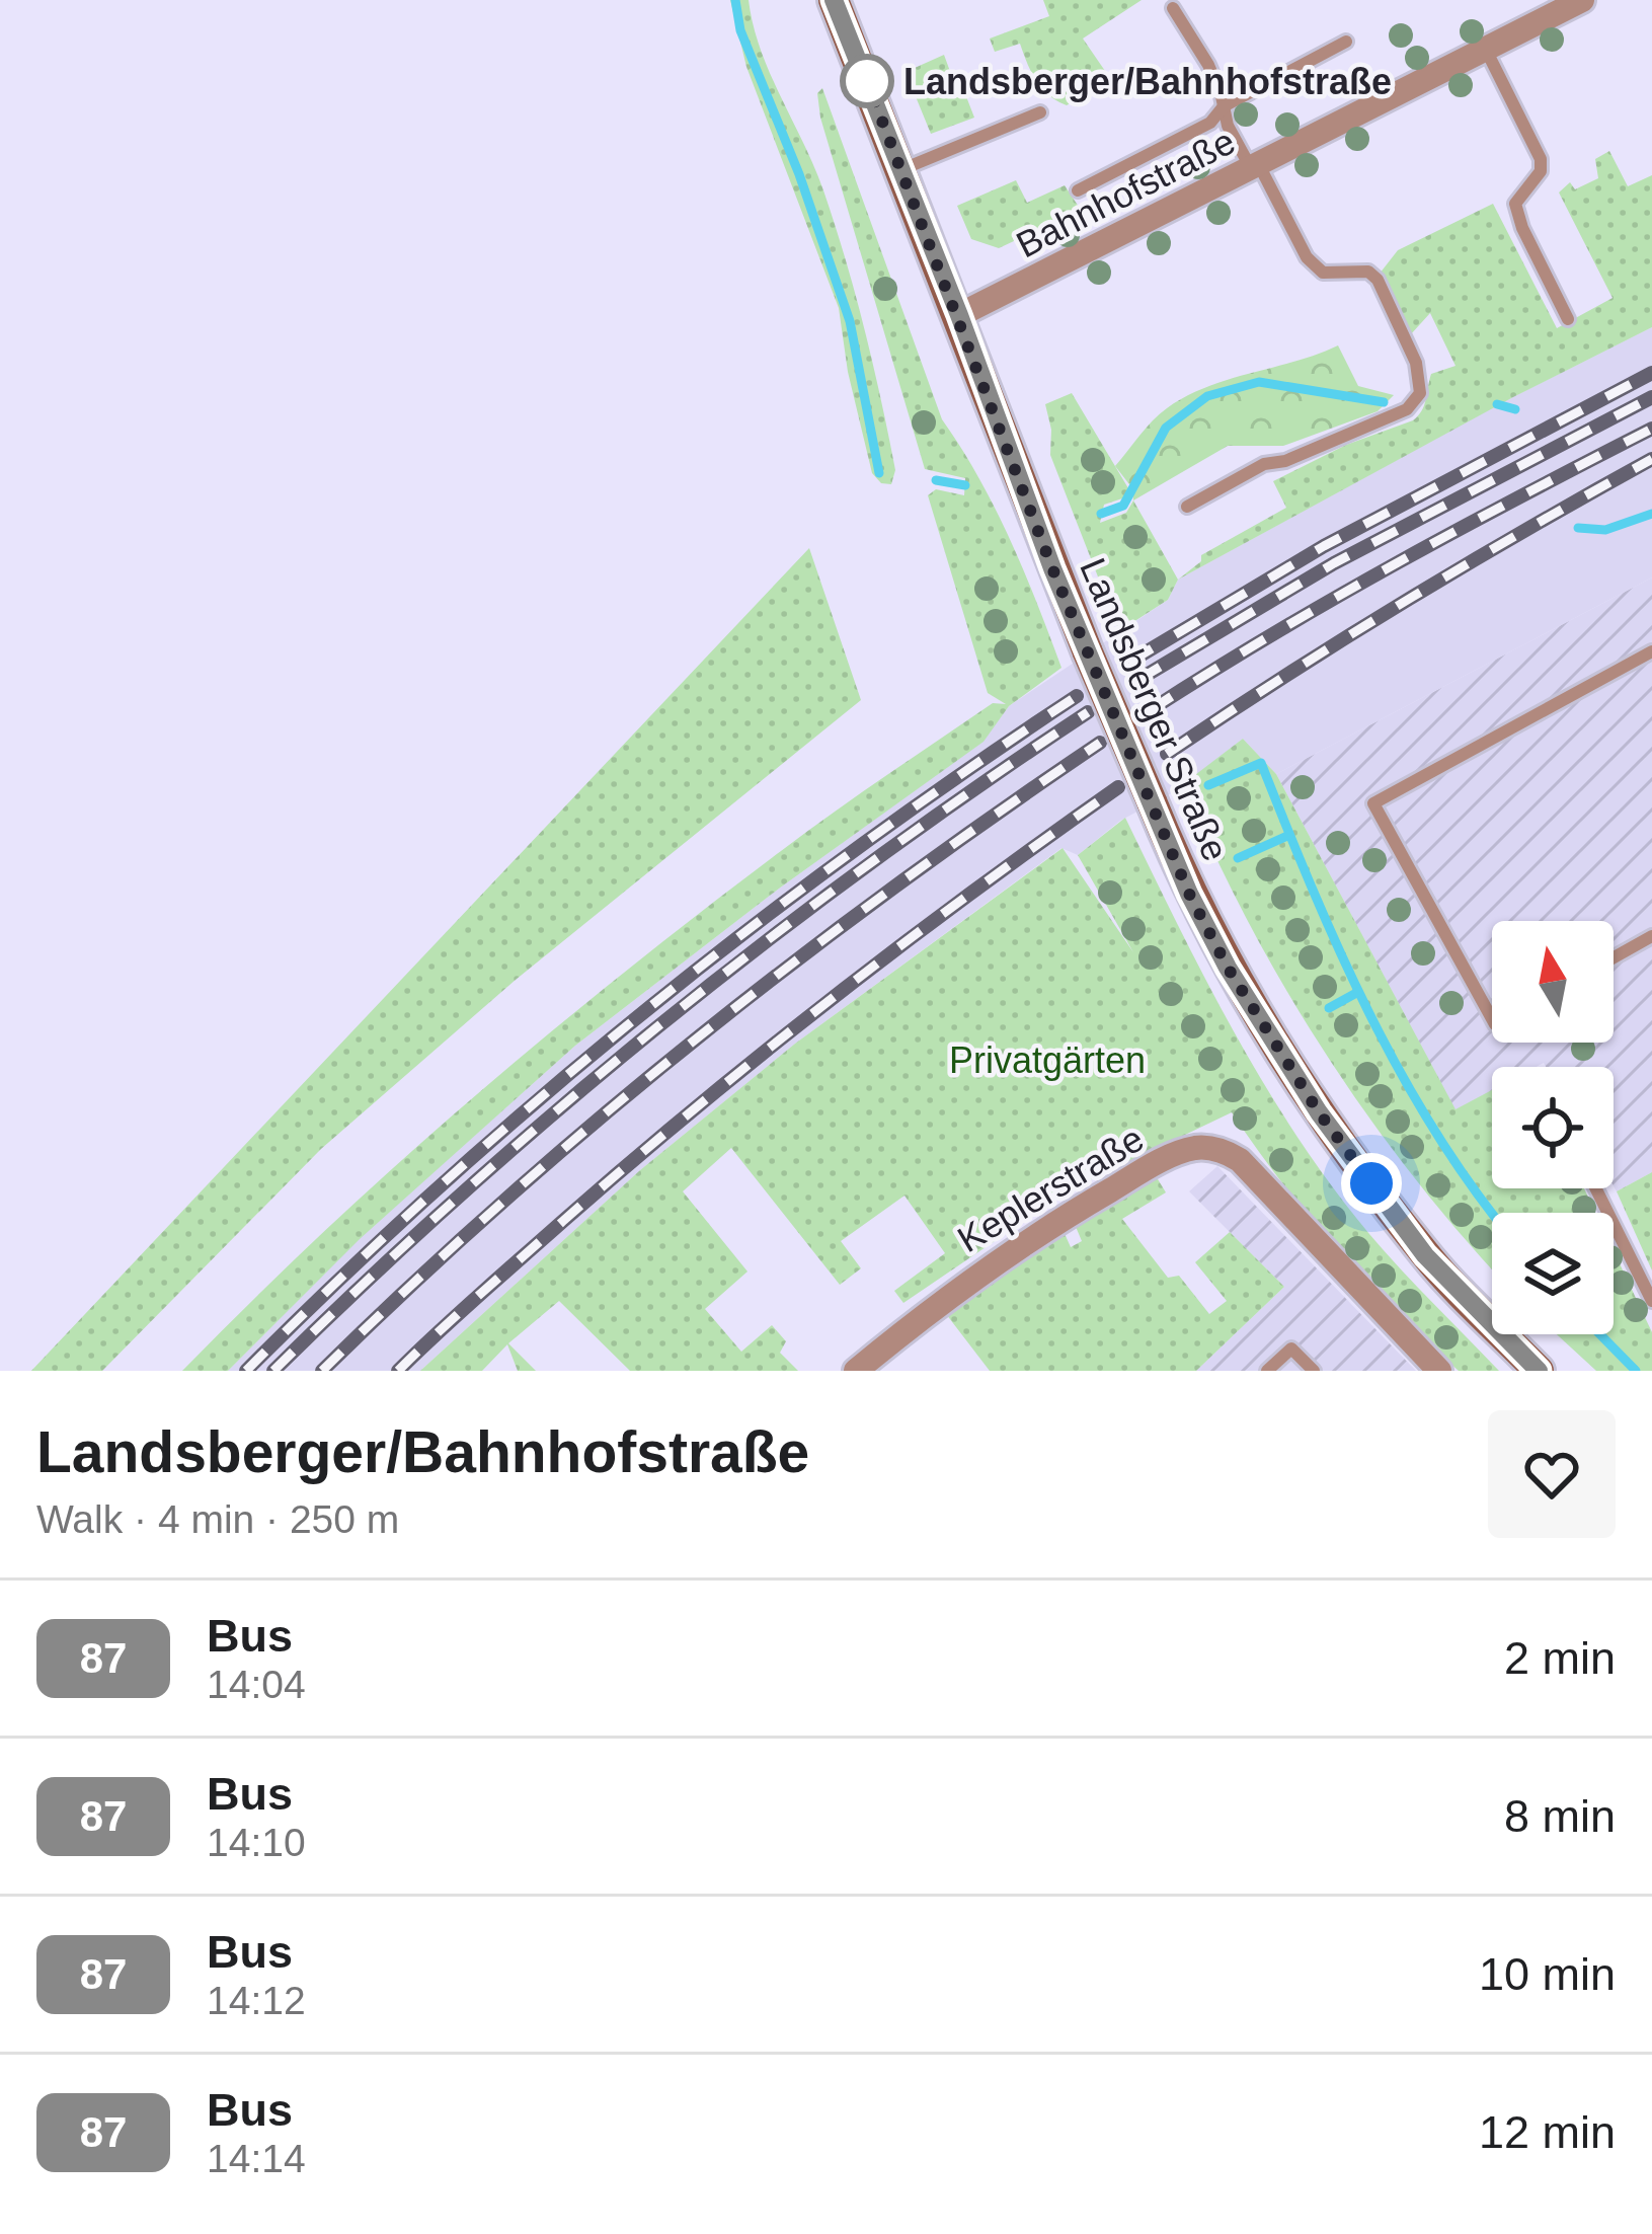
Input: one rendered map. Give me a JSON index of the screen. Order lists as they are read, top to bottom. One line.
{"streets":{"street":["Bahnhofstraße","Landsberger Straße","Keplerstraße"]},"crossings":[["Bahnhofstraße","Landsberger Straße"]],"parks":["Privatgärten"],"places":["Landsberger/Bahnhofstraße"],"lines":["bus line 87"],"north":"top","page":{"heading":["Landsberger/Bahnhofstraße","Walk · 4 min · 250 m"],"list":[{"mark":"87","name":"Bus","note":"14:04","value":"2 min"},{"mark":"87","name":"Bus","note":"14:10","value":"8 min"},{"mark":"87","name":"Bus","note":"14:12","value":"10 min"},{"mark":"87","name":"Bus","note":"14:14","value":"12 min"}]}}
